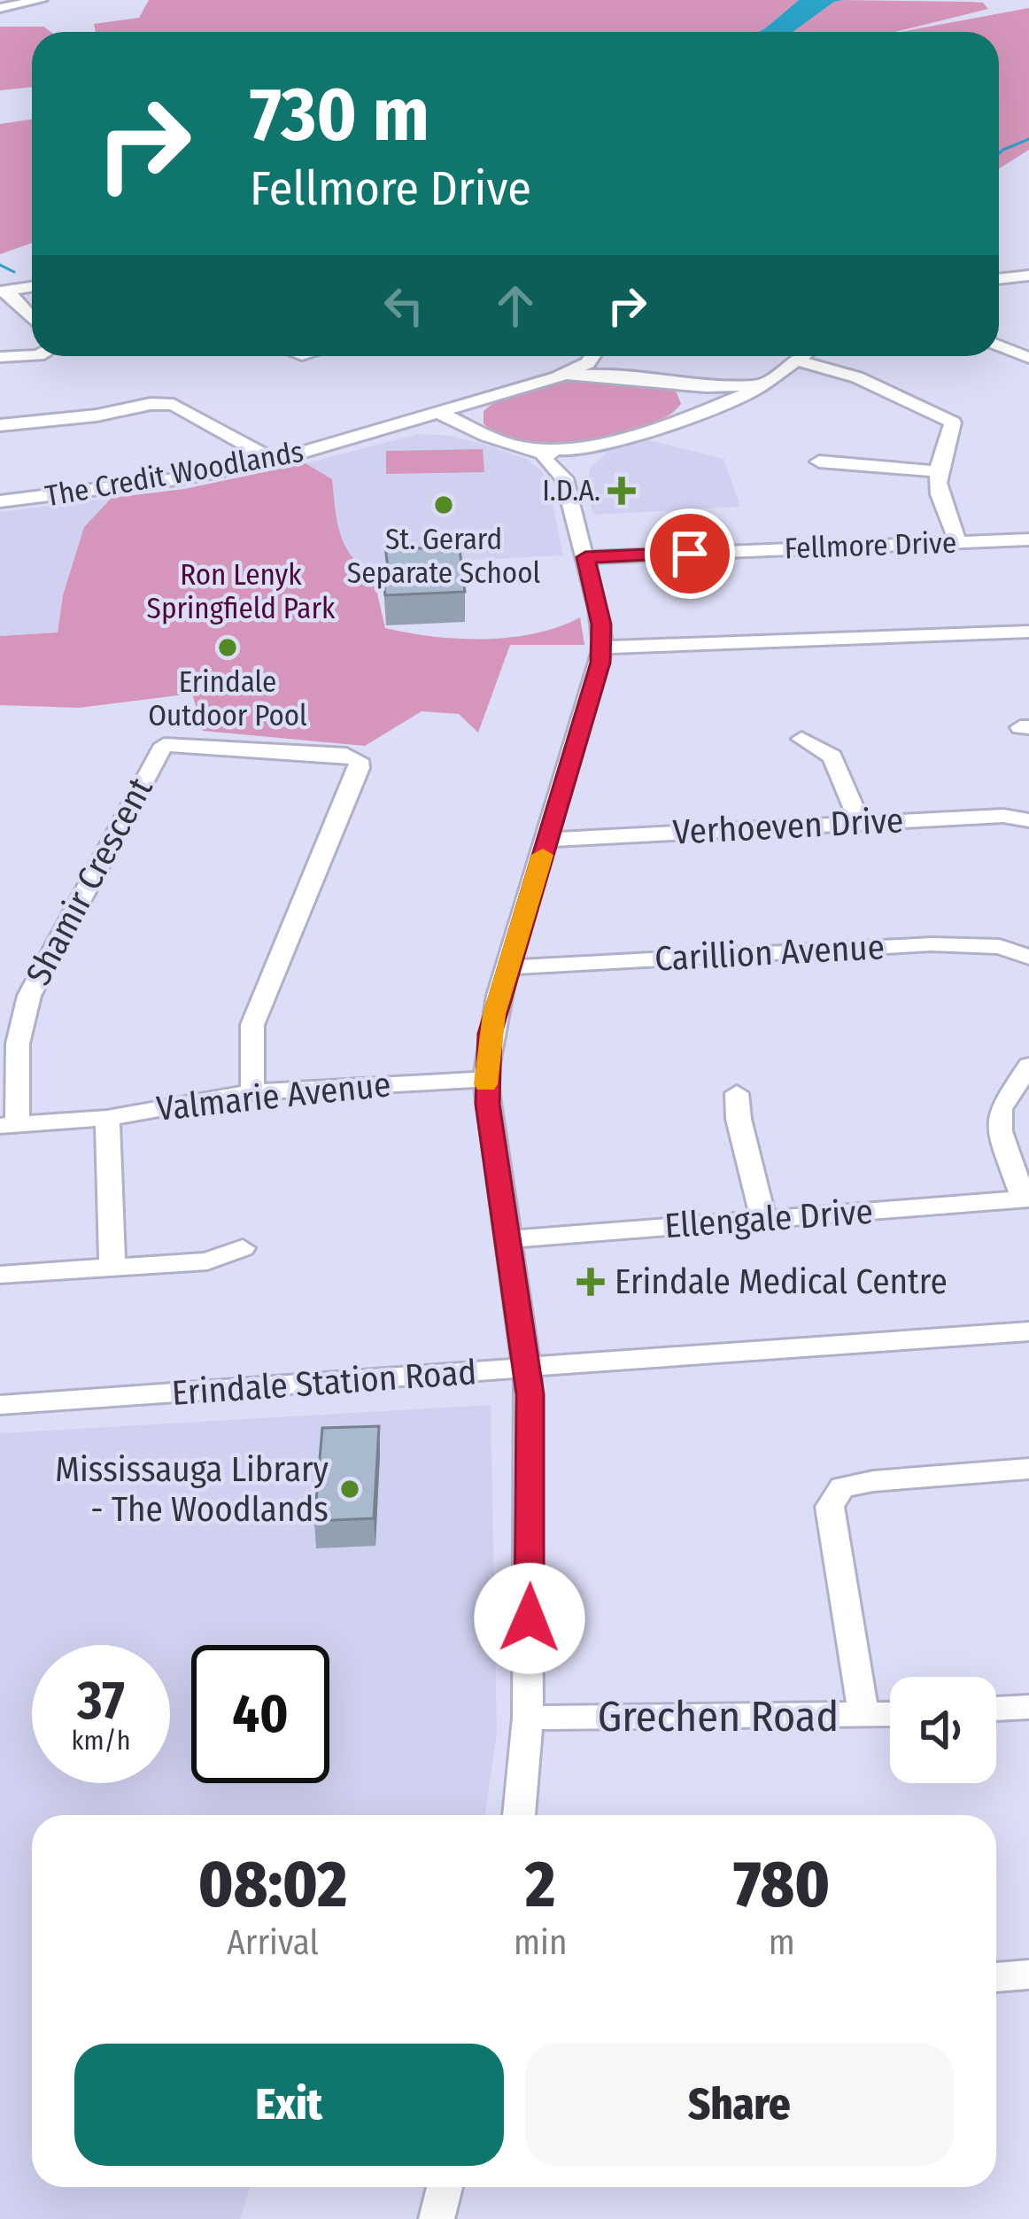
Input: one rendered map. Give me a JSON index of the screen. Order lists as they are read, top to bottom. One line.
{"streets":{"street":["The Credit Woodlands","Fellmore Drive","Verhoeven Drive","Shamir Crescent","Carillion Avenue","Valmarie Avenue","Ellengale Drive","Erindale Station Road","Grechen Road"]},"crossings":[["Shamir Crescent","Valmarie Avenue"]],"parks":["Ron Lenyk Springfield Park"],"places":{"health":["I.D.A.","Erindale Medical Centre"],"other":["St. Gerard Separate School","Erindale Outdoor Pool","Mississauga Library - The Woodlands"]},"page":{"turn":["730 m","Fellmore Drive"],"speed":"37 km/h","limit":"40","eta":["08:02","Arrival","2","min","780","m"],"buttons":["Exit","Share"]}}
